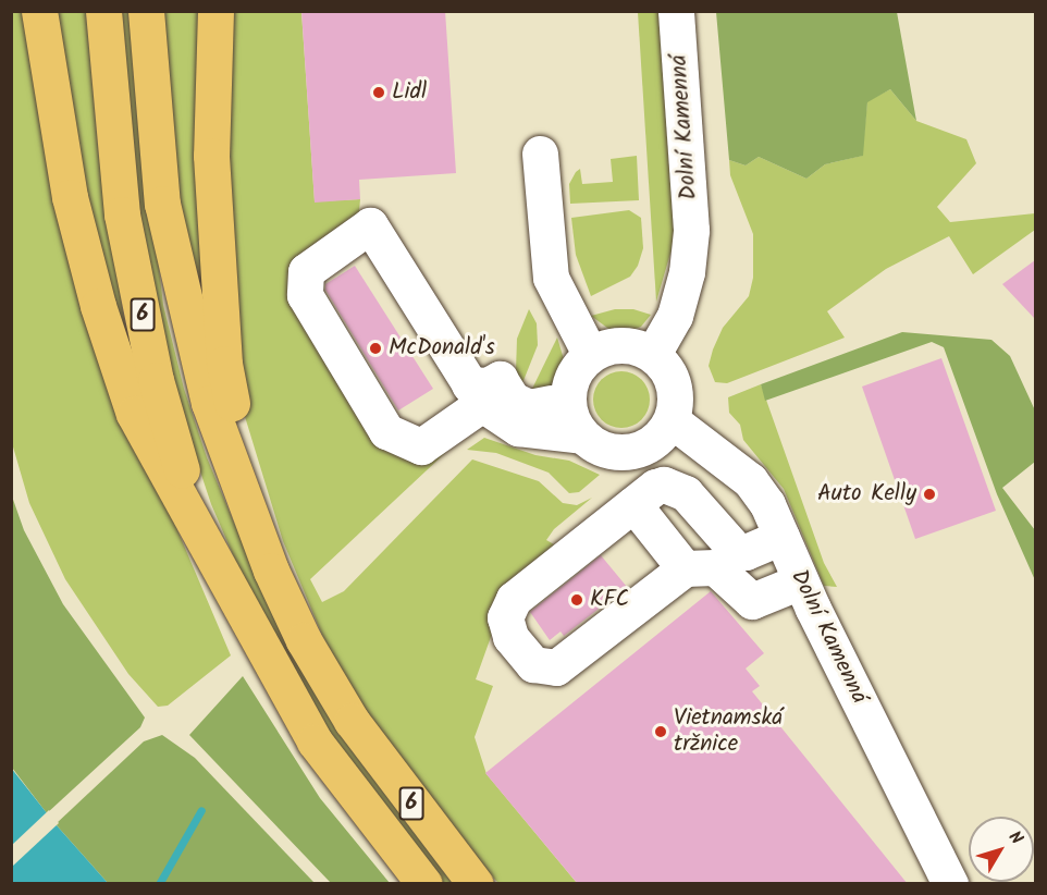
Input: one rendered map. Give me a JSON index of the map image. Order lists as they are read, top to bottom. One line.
{"streets":{"highway":["6"],"street":["Dolní Kamenná"]},"places":["Lidl","McDonald's","Auto Kelly","KFC","Vietnamská tržnice"],"north":"top right"}
